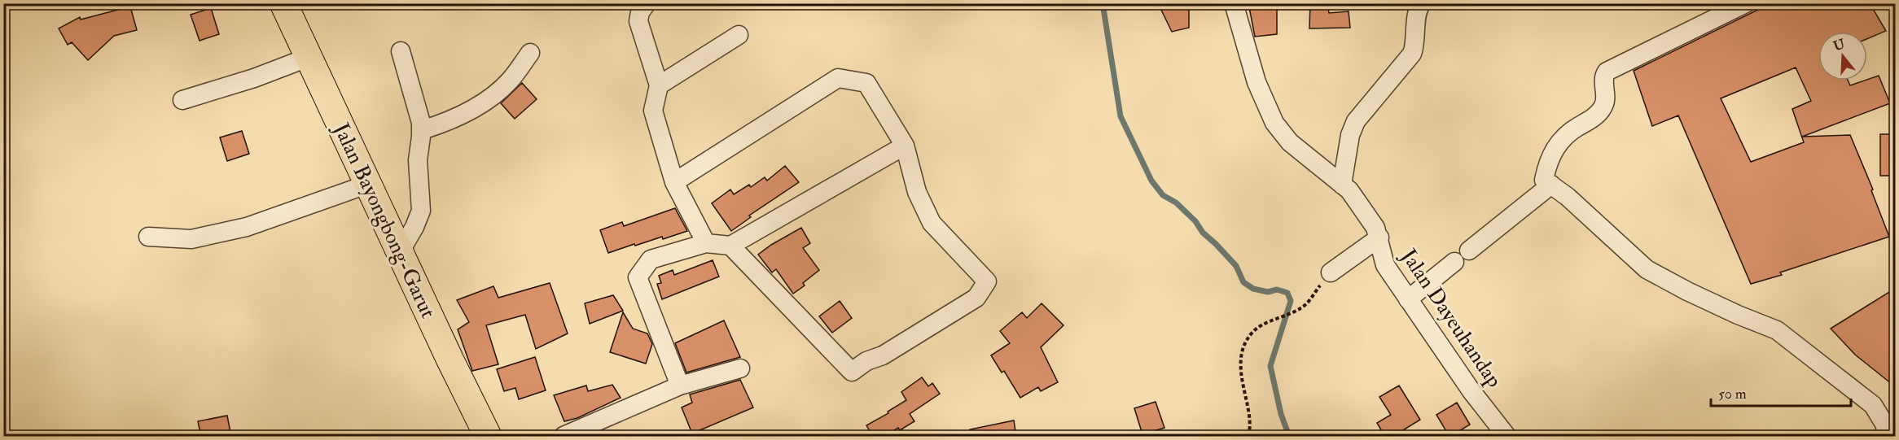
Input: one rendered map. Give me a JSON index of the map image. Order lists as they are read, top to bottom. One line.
{"streets":{"main road":["Jalan Bayongbong-Garut"],"street":["Jalan Dayeuhandap"]},"scale_bar":"50 m","north":"top"}
